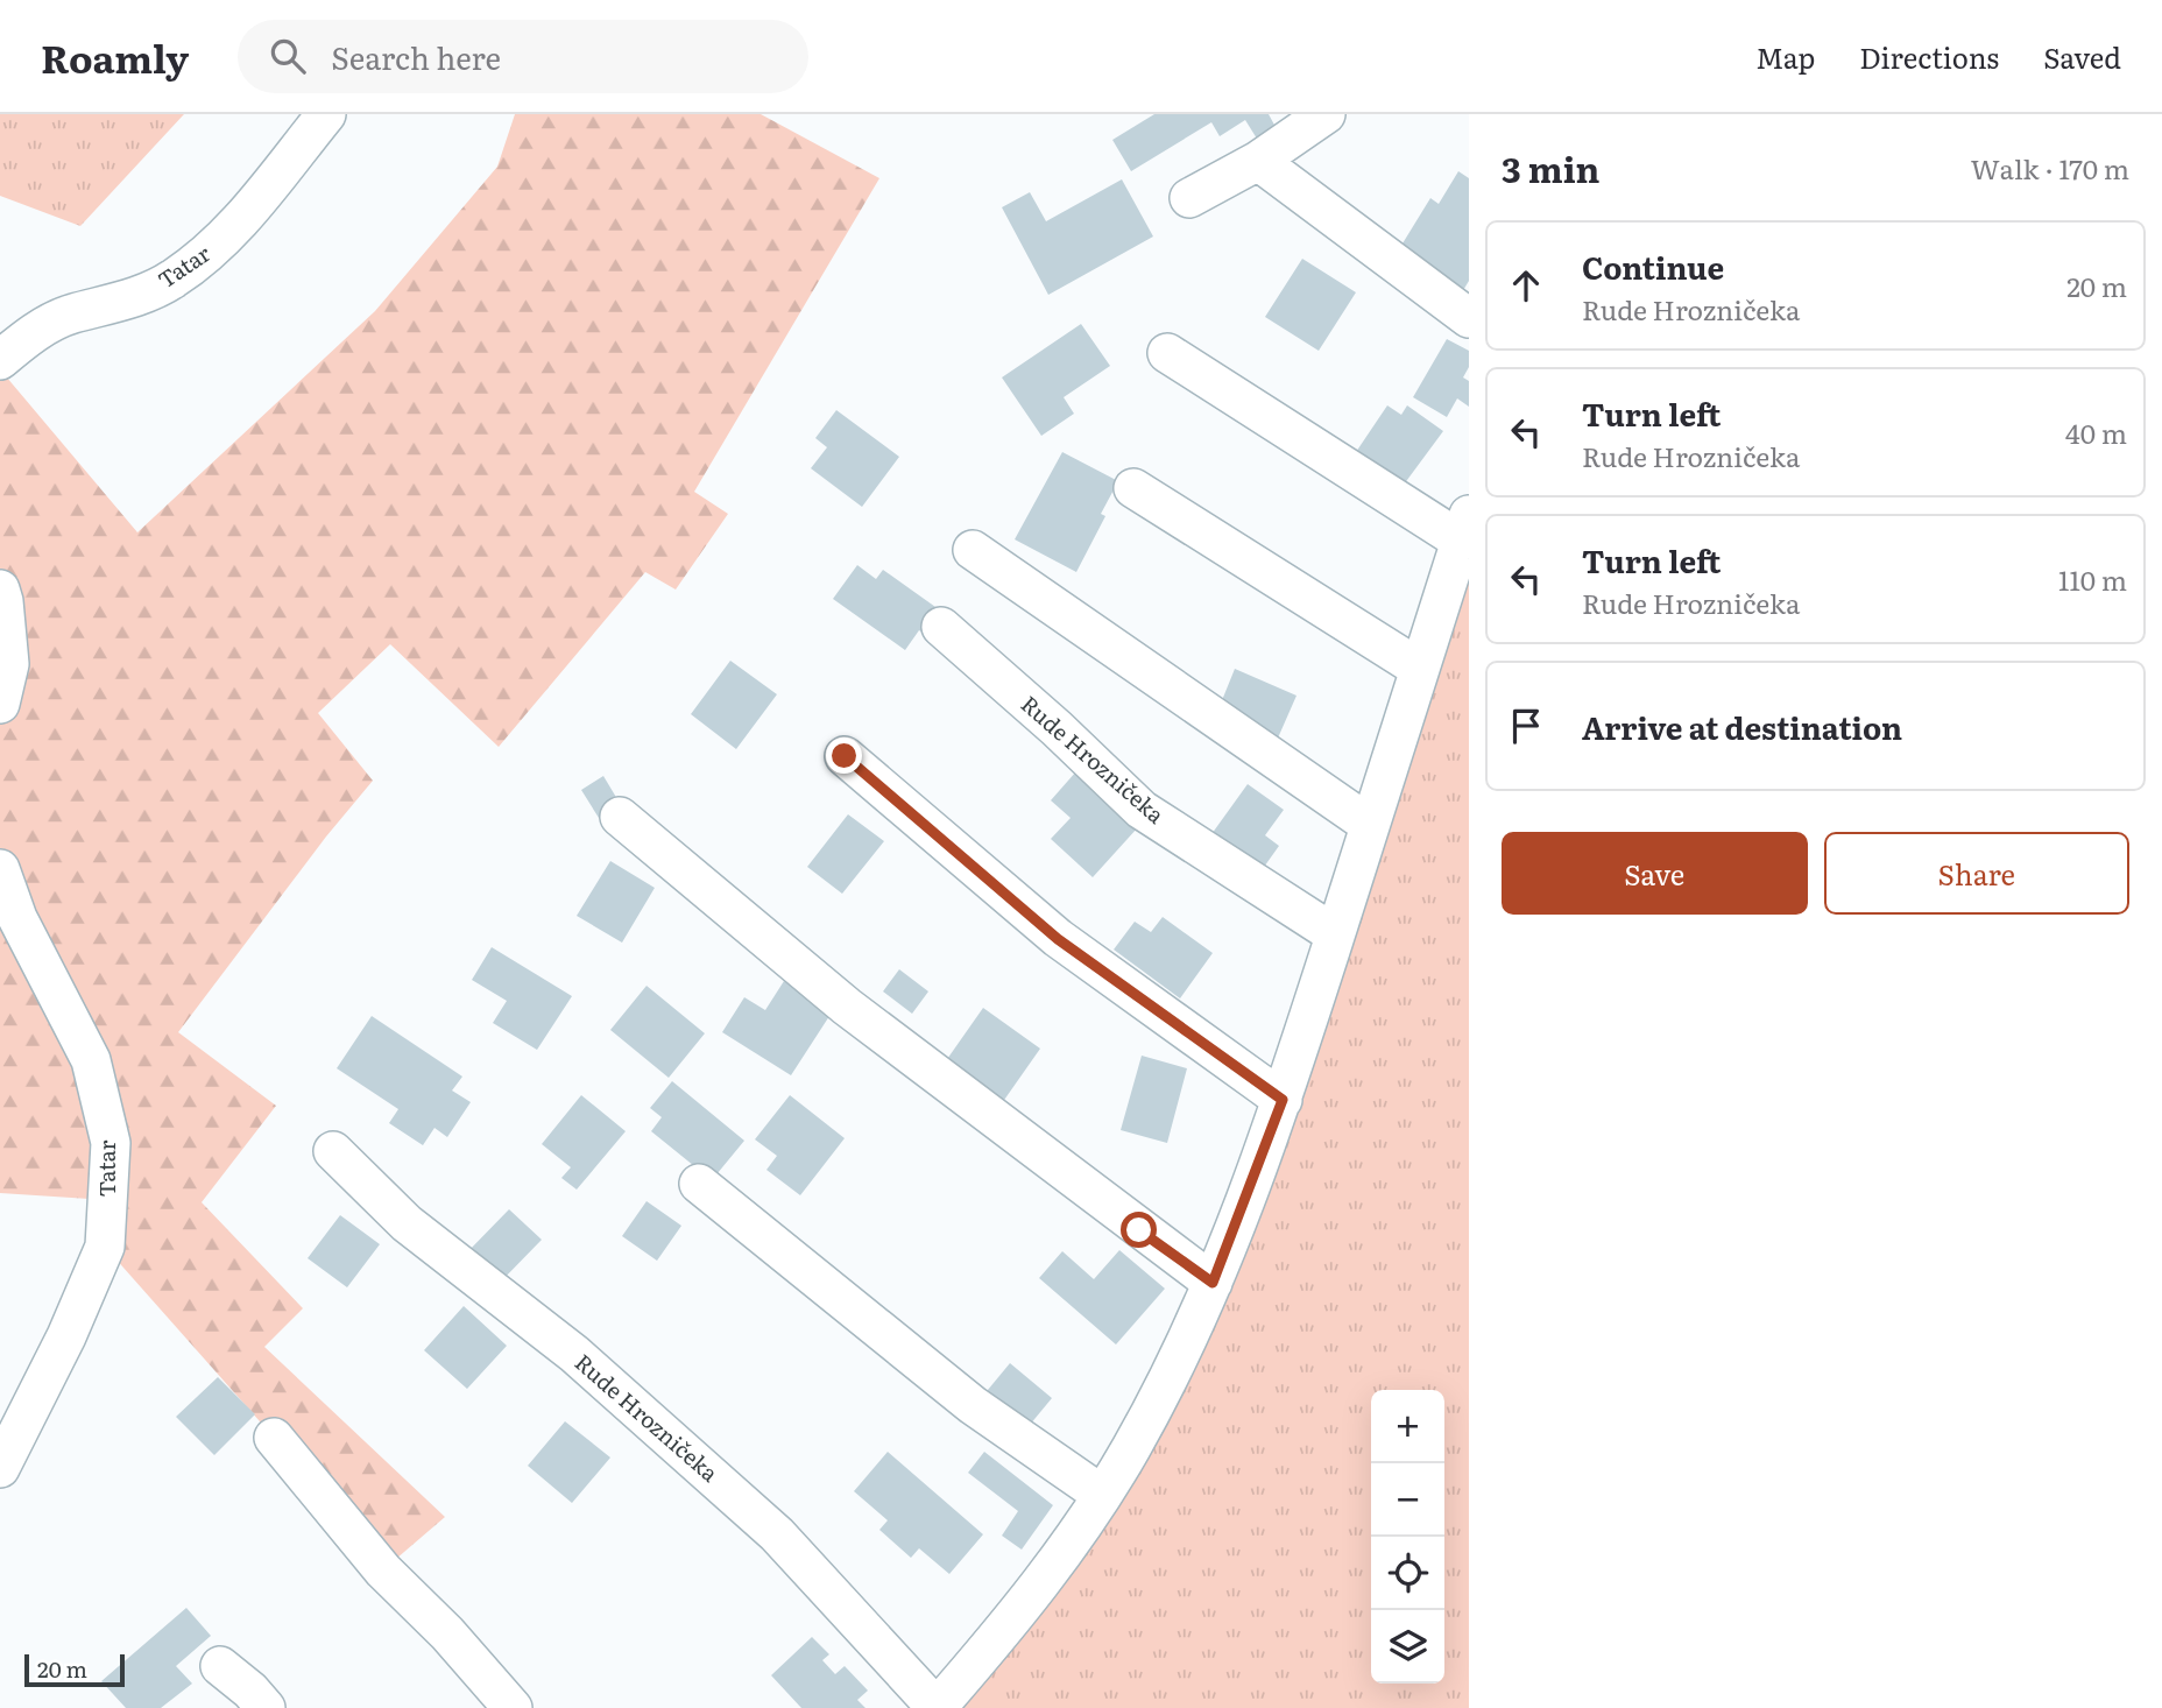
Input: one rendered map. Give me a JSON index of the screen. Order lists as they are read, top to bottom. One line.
{"streets":{"street":["Tatar","Rude Hrozničeka"]},"scale_bar":"20 m","page":{"header":"Roamly","search":"Search here","nav":["Map","Directions","Saved"],"heading":["3 min","Walk · 170 m"],"list":[["Continue","Rude Hrozničeka","20 m"],["Turn left","Rude Hrozničeka","40 m"],["Turn left","Rude Hrozničeka","110 m"],"Arrive at destination"],"buttons":["Save","Share"],"map_buttons":["+","−"],"scale":"20 m"}}
